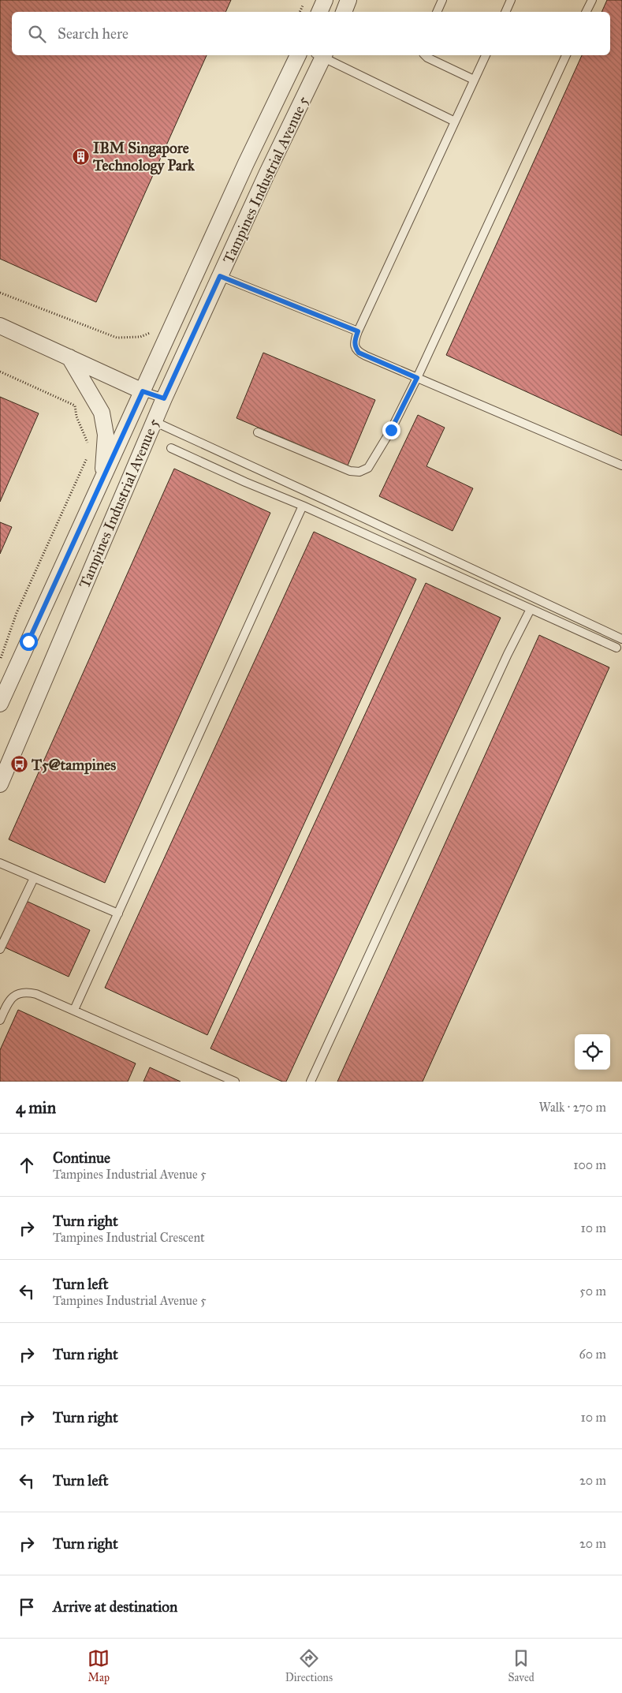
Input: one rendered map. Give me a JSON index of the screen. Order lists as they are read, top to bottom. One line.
{"streets":{"street":["Tampines Industrial Avenue 5"]},"places":{"building":["IBM Singapore Technology Park"],"bus stop":["T5@tampines"]},"page":{"search":"Search here","heading":["4 min","Walk · 270 m"],"list":[["Continue","Tampines Industrial Avenue 5","100 m"],["Turn right","Tampines Industrial Crescent","10 m"],["Turn left","Tampines Industrial Avenue 5","50 m"],["Turn right","60 m"],["Turn right","10 m"],["Turn left","20 m"],["Turn right","20 m"],"Arrive at destination"],"nav":["Map","Directions","Saved"]}}
